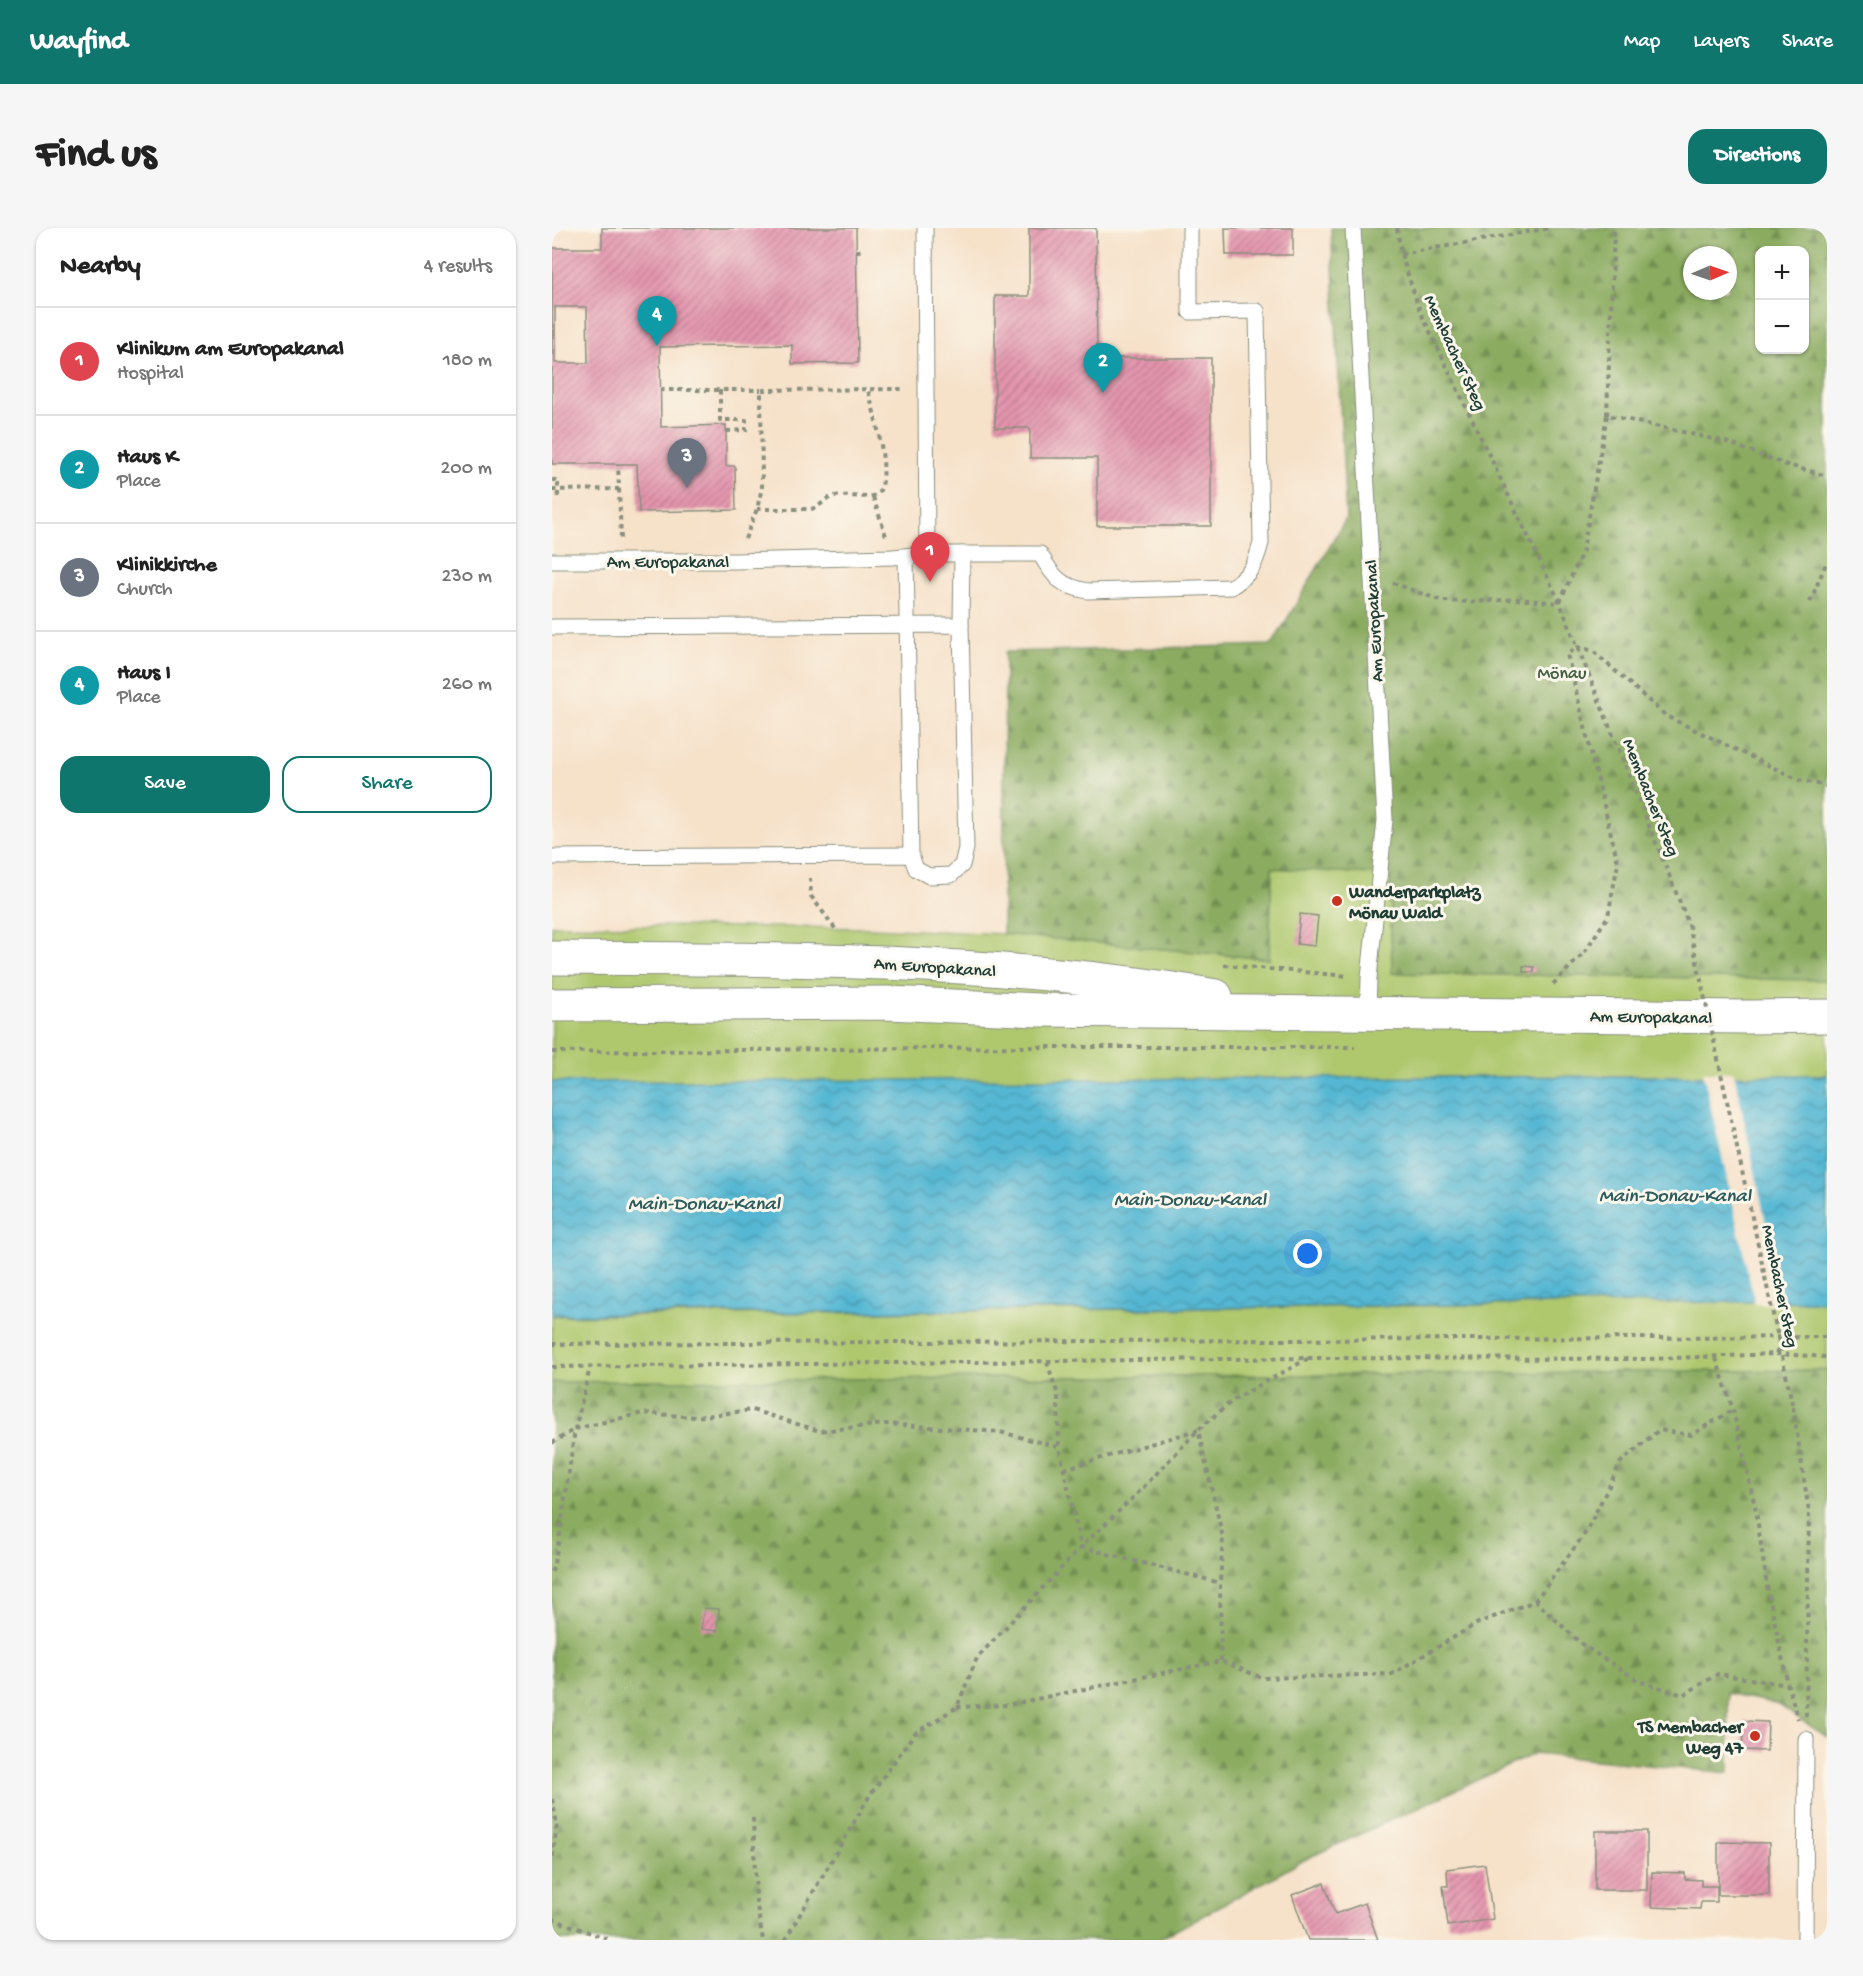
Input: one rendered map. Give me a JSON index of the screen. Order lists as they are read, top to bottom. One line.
{"streets":{"main road":["Am Europakanal"],"path":["Membacher Steg"]},"water":["Main-Donau-Kanal"],"parks":["Mönau"],"places":["Wanderparkplatz Mönau Wald","TS Membacher Weg 47"],"north":"right","page":{"header":"Wayfind","nav":["Map","Layers","Share"],"buttons":["Directions",["Save","Share"]],"title":"Find us","heading":["Nearby","4 results"],"map_buttons":["+","−"],"pins":["4","2","3","1"],"list":[{"mark":"1","name":"Klinikum am Europakanal","note":"Hospital","value":"180 m"},{"mark":"2","name":"Haus K","note":"Place","value":"200 m"},{"mark":"3","name":"Klinikkirche","note":"Church","value":"230 m"},{"mark":"4","name":"Haus I","note":"Place","value":"260 m"}]}}
